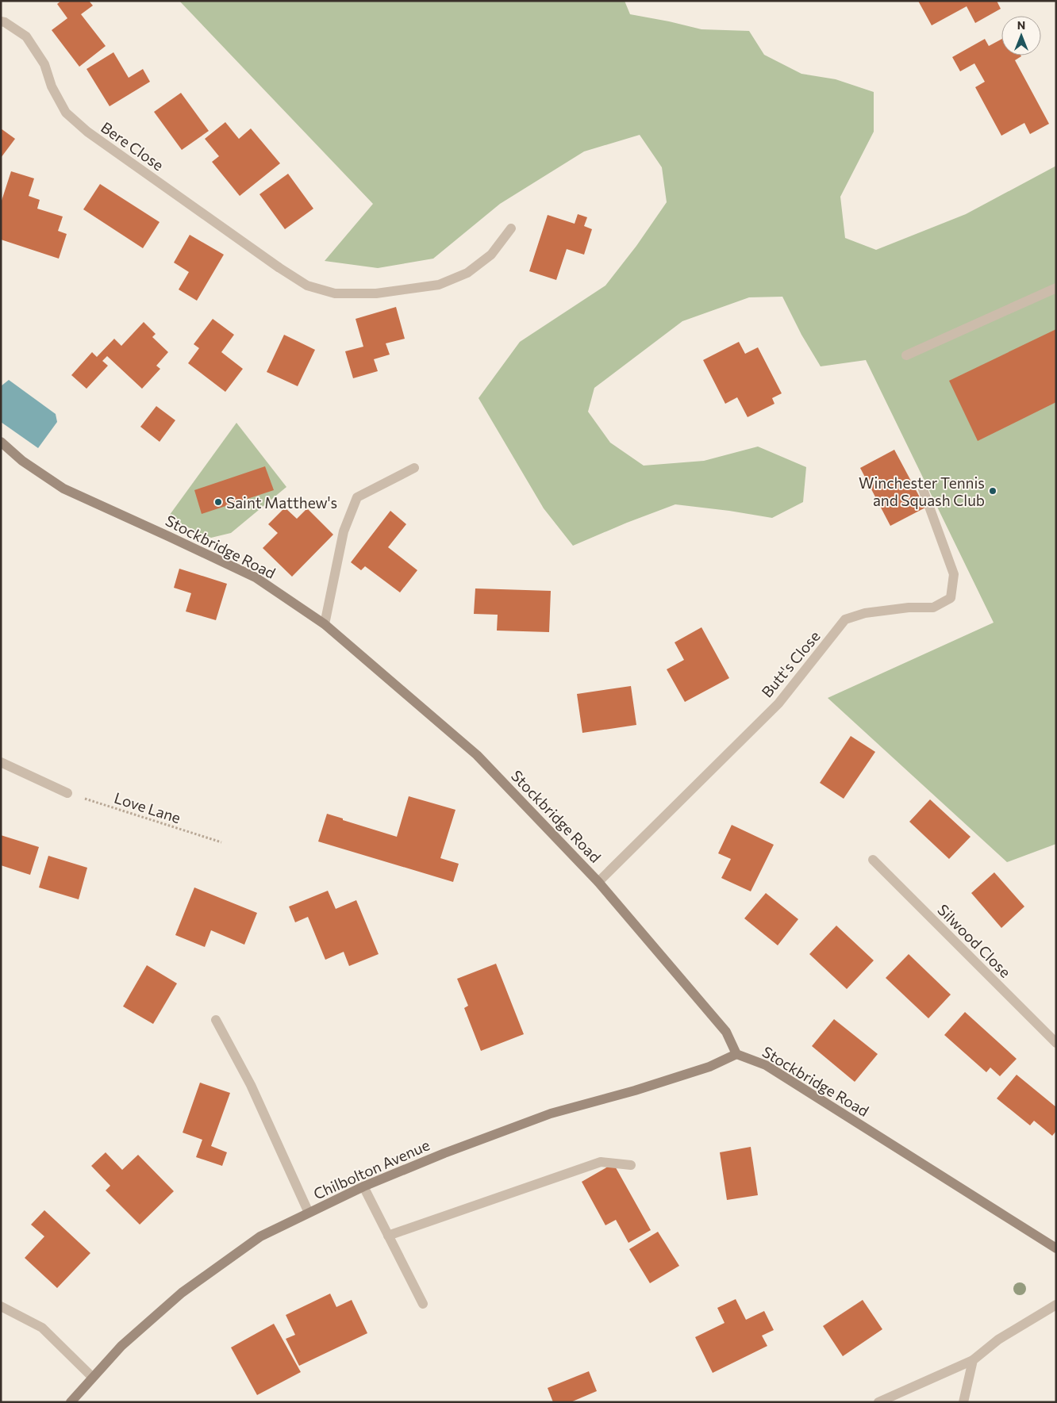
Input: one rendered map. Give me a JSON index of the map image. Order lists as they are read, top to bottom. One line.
{"streets":{"main road":["Stockbridge Road","Chilbolton Avenue"],"street":["Bere Close","Butt's Close","Silwood Close"],"path":["Love Lane"]},"crossings":[["Stockbridge Road","Butt's Close"],["Stockbridge Road","Chilbolton Avenue"]],"places":["Winchester Tennis and Squash Club","Saint Matthew's"],"north":"top"}
